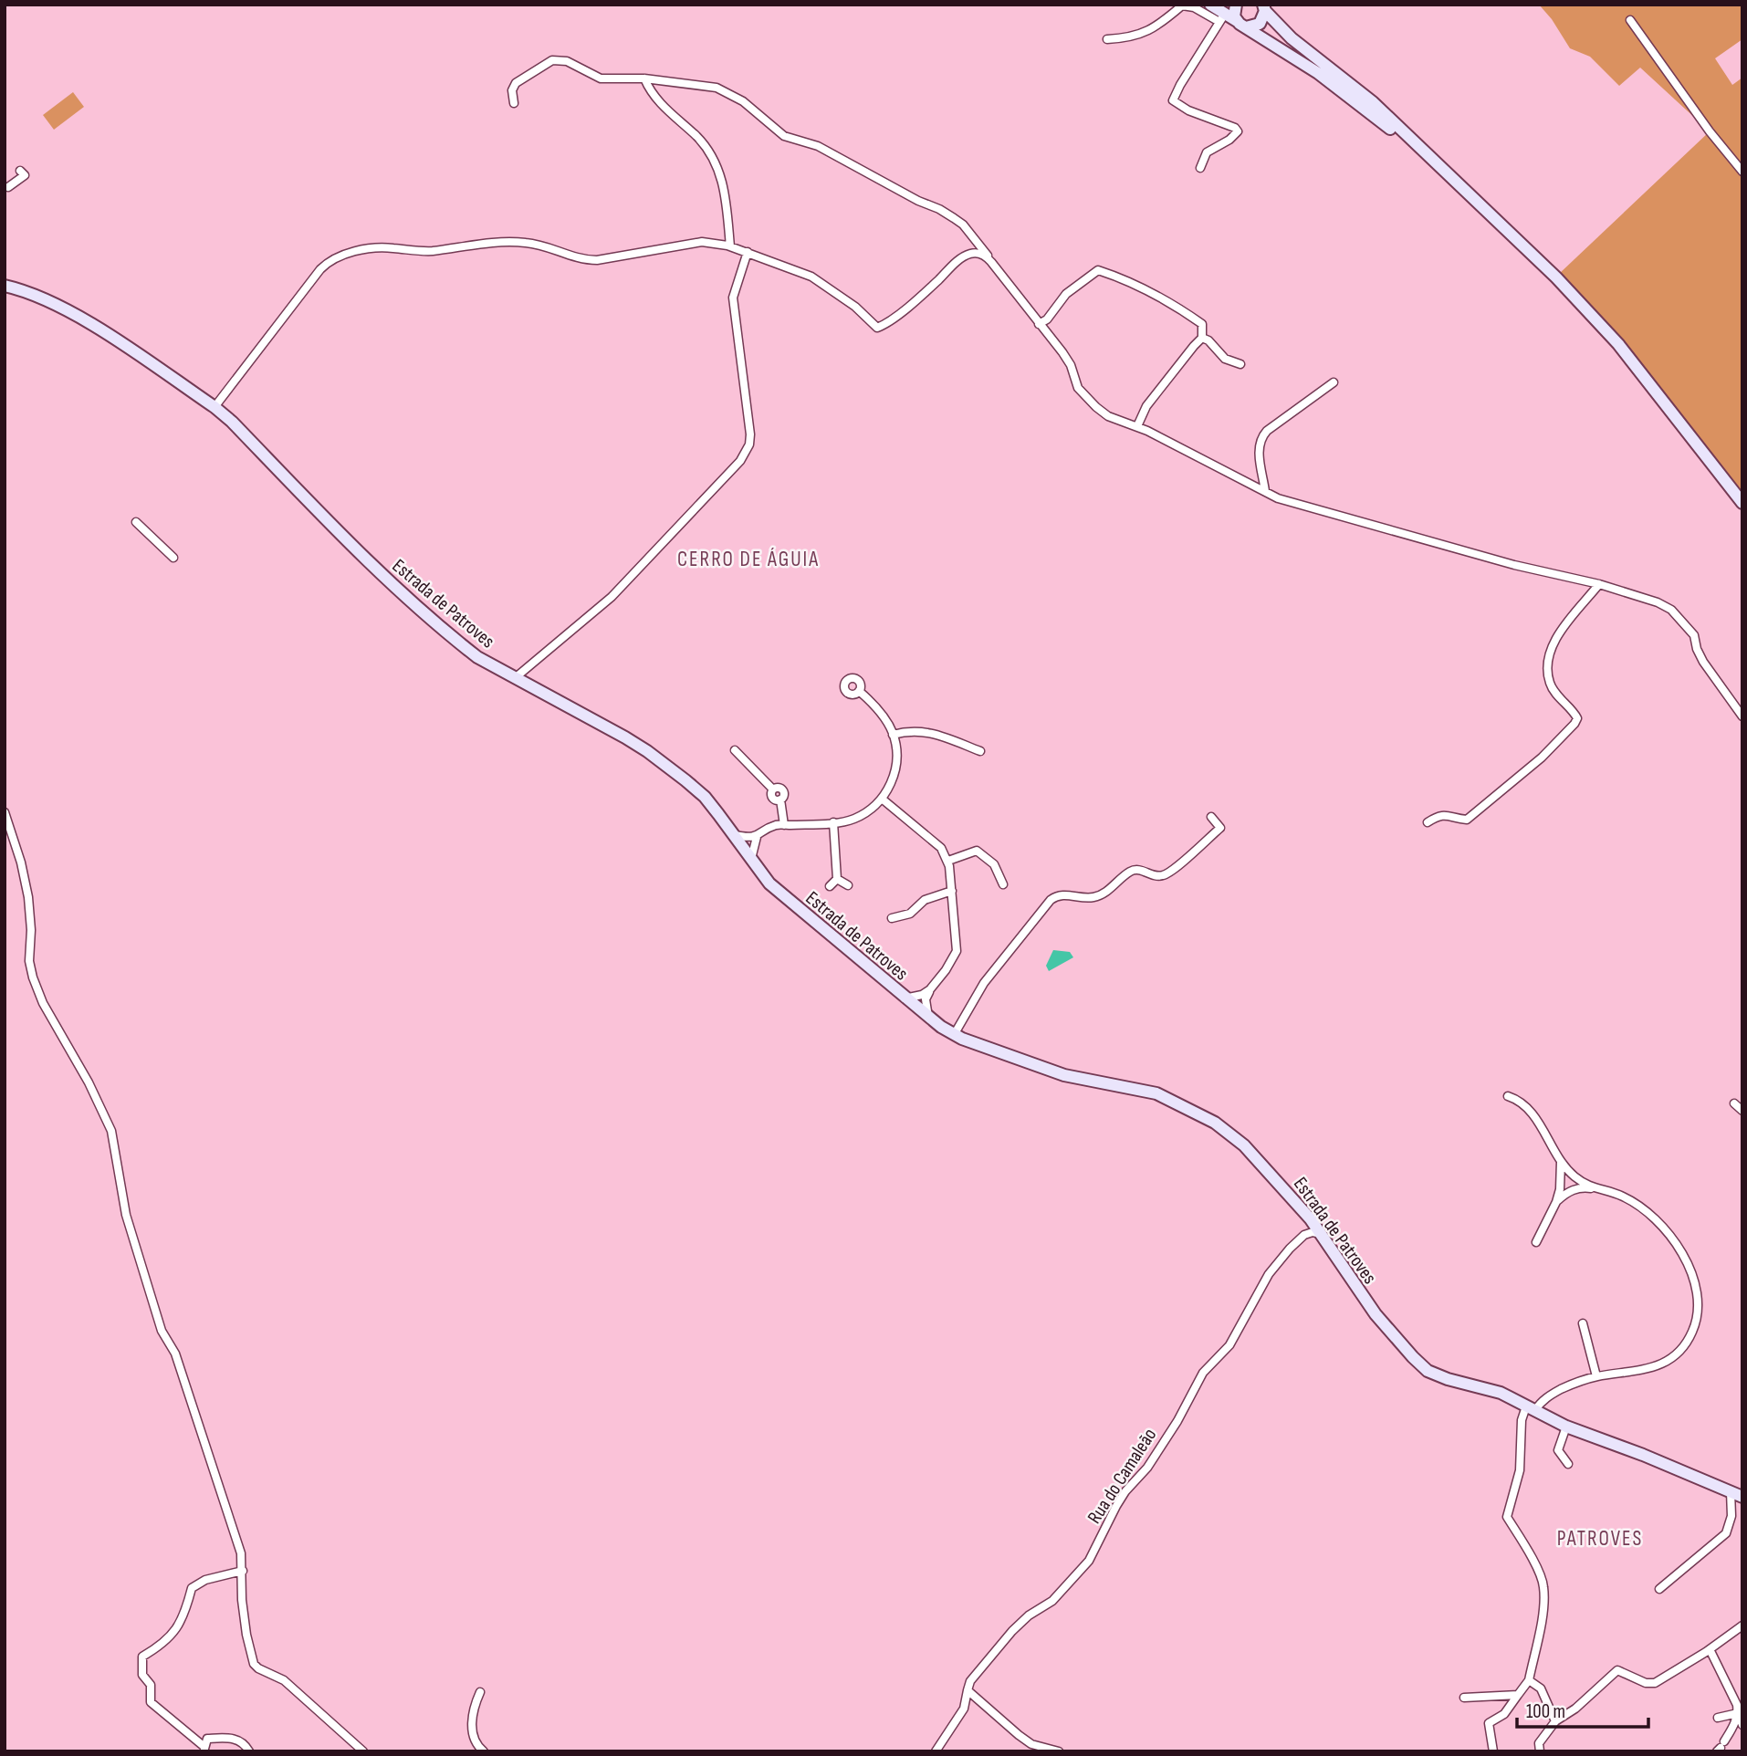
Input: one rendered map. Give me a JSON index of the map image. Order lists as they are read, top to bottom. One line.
{"streets":{"street":["Estrada de Patroves","Rua do Camaleão"]},"districts":["CERRO DE ÁGUIA","PATROVES"],"scale_bar":"100 m"}
